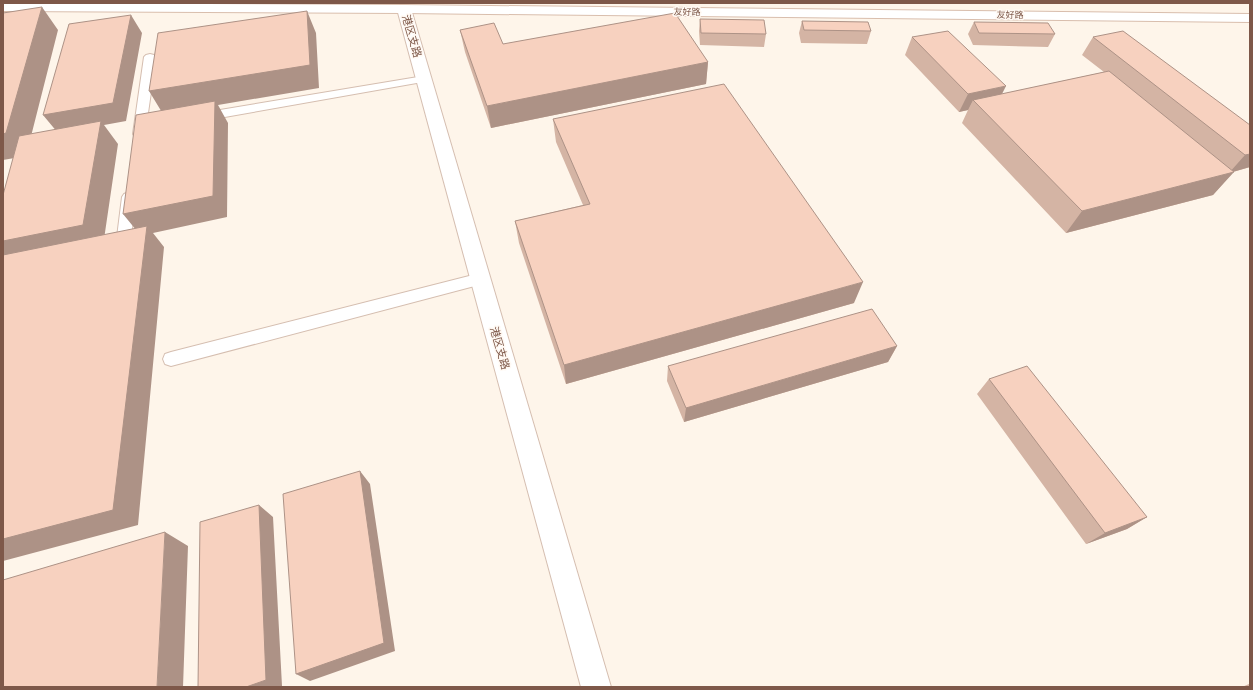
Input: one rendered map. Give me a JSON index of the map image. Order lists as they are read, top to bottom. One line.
{"streets":{"street":["友好路","港区支路"]},"crossings":[["友好路","港区支路"]]}
